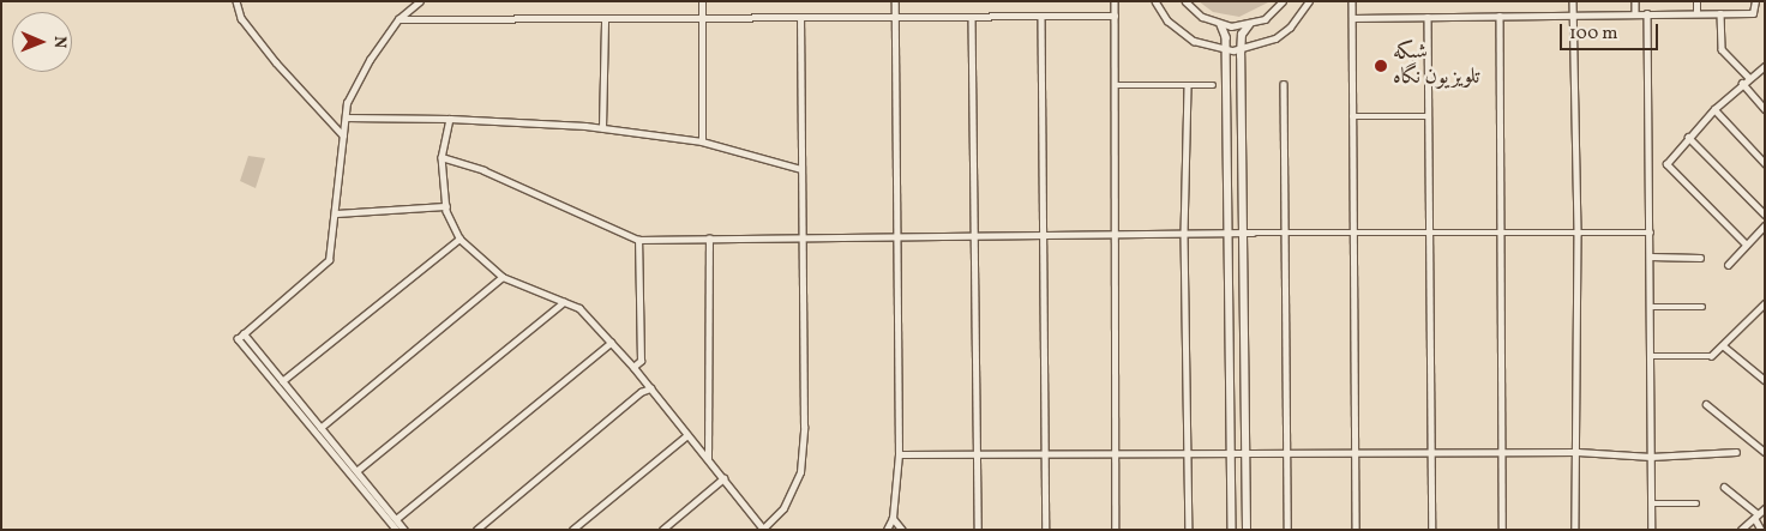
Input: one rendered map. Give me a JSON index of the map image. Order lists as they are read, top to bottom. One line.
{"places":["شبکه تلویزیون نگاه"],"scale_bar":"100 m","north":"right"}
